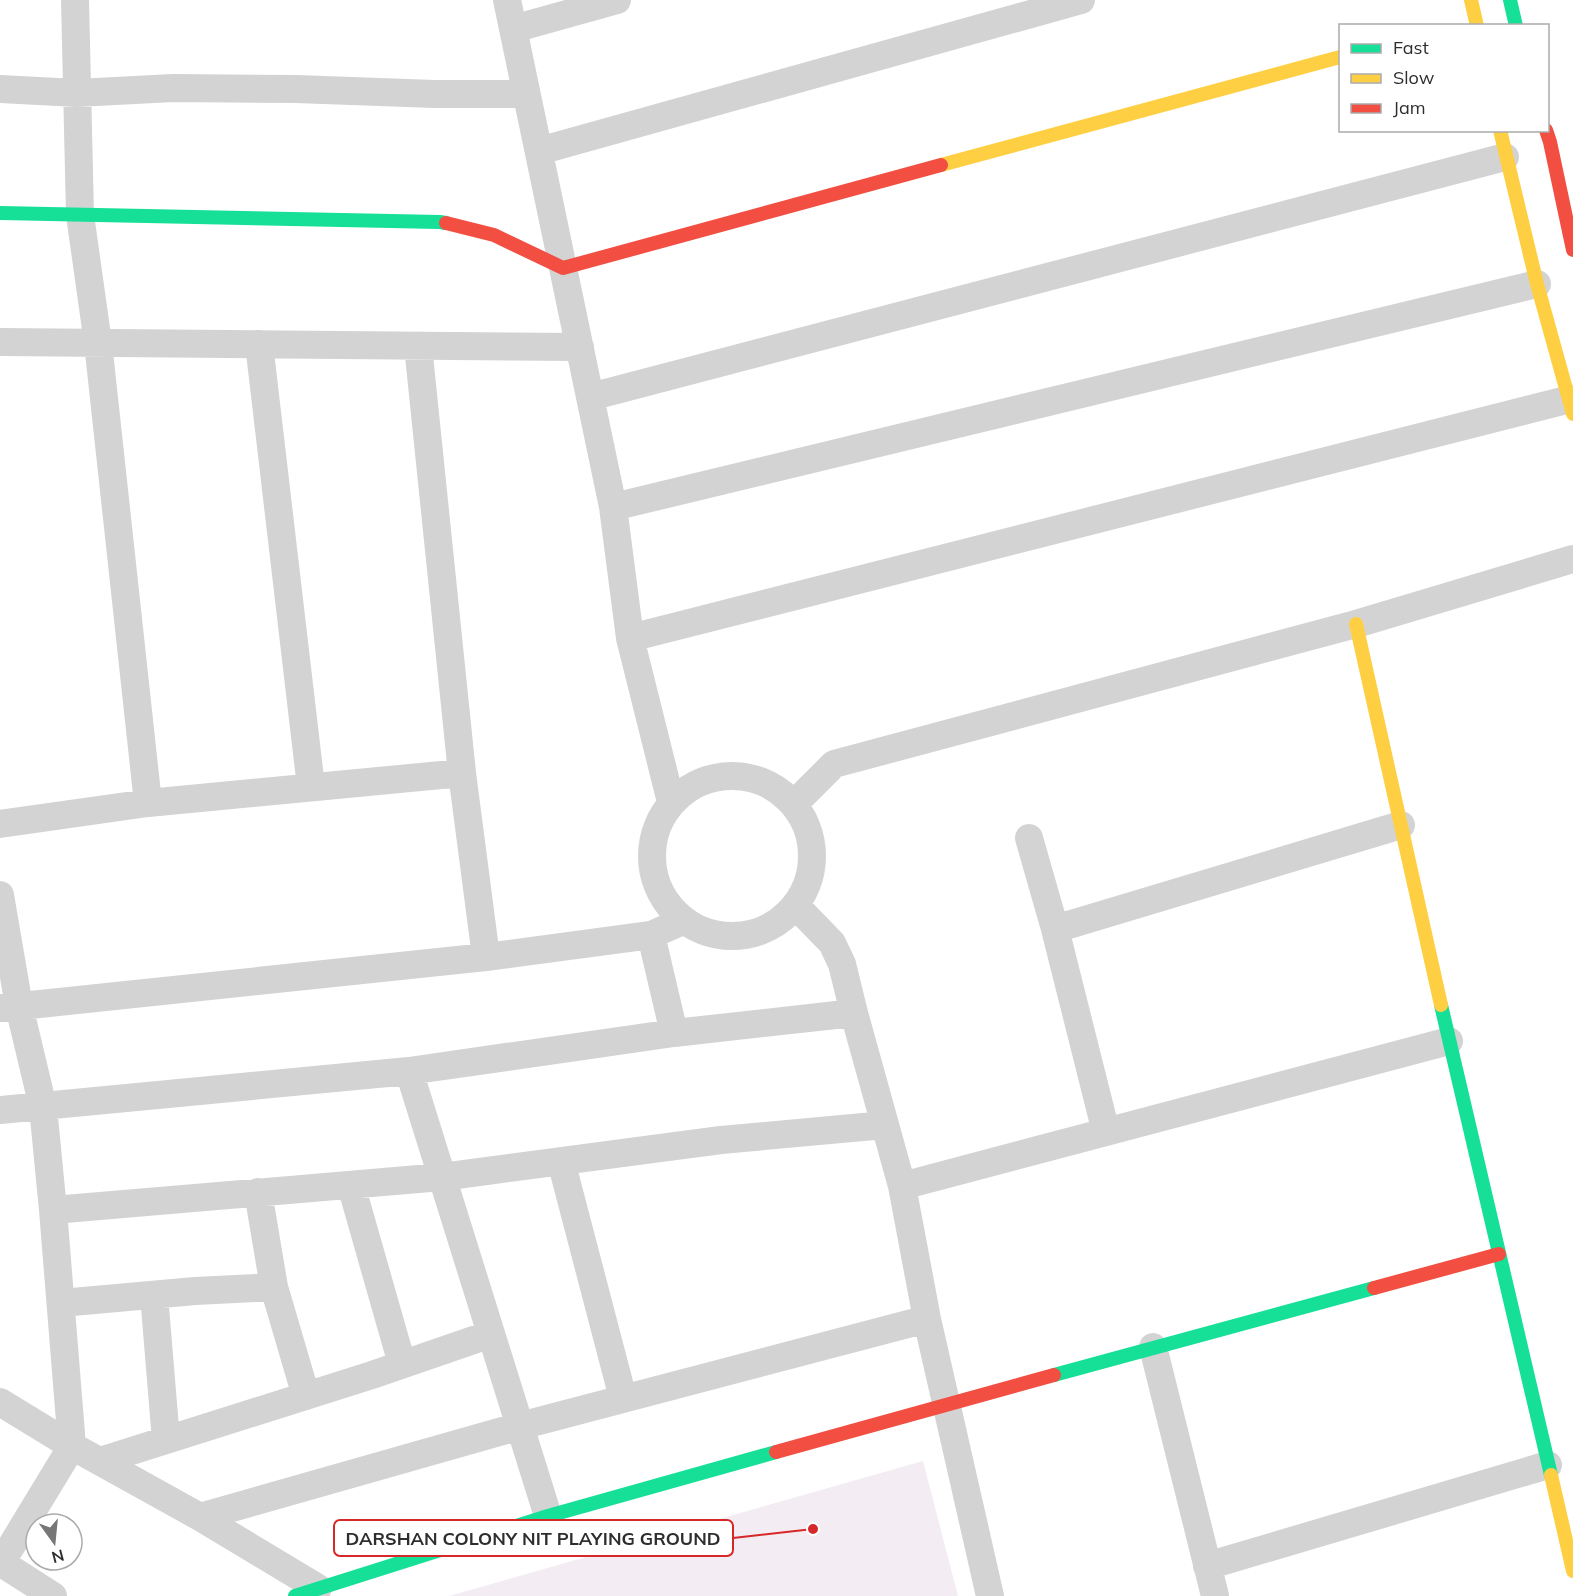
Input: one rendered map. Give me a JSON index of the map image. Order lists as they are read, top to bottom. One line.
{"places":["DARSHAN COLONY NIT PLAYING GROUND"],"legend":["Fast","Slow","Jam"],"north":"bottom"}
